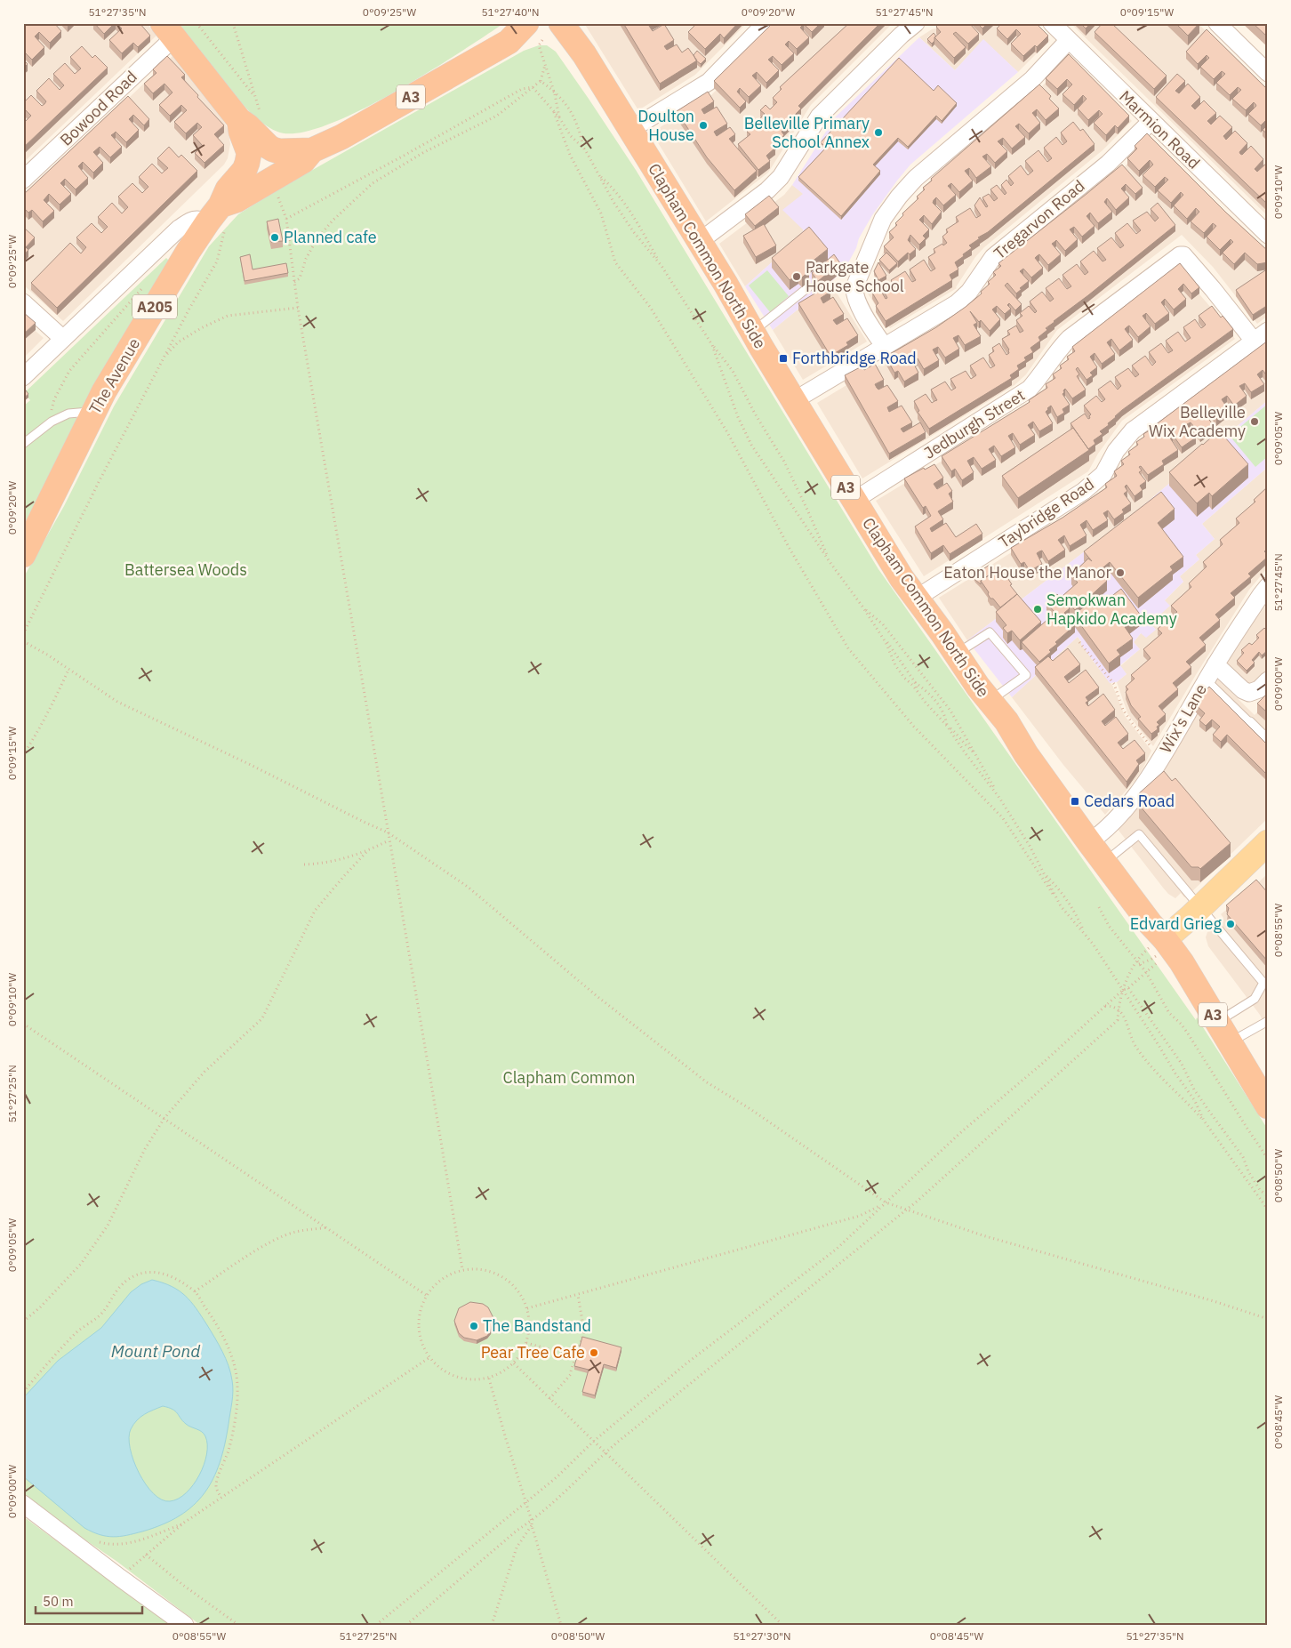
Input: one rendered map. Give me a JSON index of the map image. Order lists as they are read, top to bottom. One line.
{"streets":{"highway":["A3","Clapham Common North Side","A205","The Avenue"],"street":["Bowood Road","Marmion Road","Tregarvon Road","Jedburgh Street","Taybridge Road","Wix's Lane"]},"crossings":[["A3","Bowood Road"],["A3","Clapham Common North Side"],["A3","A205"],["Marmion Road","Tregarvon Road"],["Tregarvon Road","Clapham Common North Side"],["Clapham Common North Side","Jedburgh Street"],["Clapham Common North Side","Taybridge Road"],["Clapham Common North Side","Wix's Lane"],["A205","The Avenue"],["Jedburgh Street","Taybridge Road"]],"water":["Mount Pond"],"parks":["Battersea Woods","Clapham Common"],"places":{"other":["Doulton House","Belleville Primary School Annex","Planned cafe","Parkgate House School","Belleville Wix Academy","Eaton House the Manor","Semokwan Hapkido Academy","Edvard Grieg","The Bandstand","Pear Tree Cafe"],"transit":["Forthbridge Road","Cedars Road"]},"scale_bar":"50 m","coordinates":["51°27'35\"N","0°09'25\"W","51°27'40\"N","0°09'20\"W","51°27'45\"N","0°09'15\"W","0°09'10\"W","0°09'05\"W","0°09'00\"W","0°08'55\"W","51°27'25\"N","0°08'50\"W","0°08'45\"W","51°27'30\"N"]}
